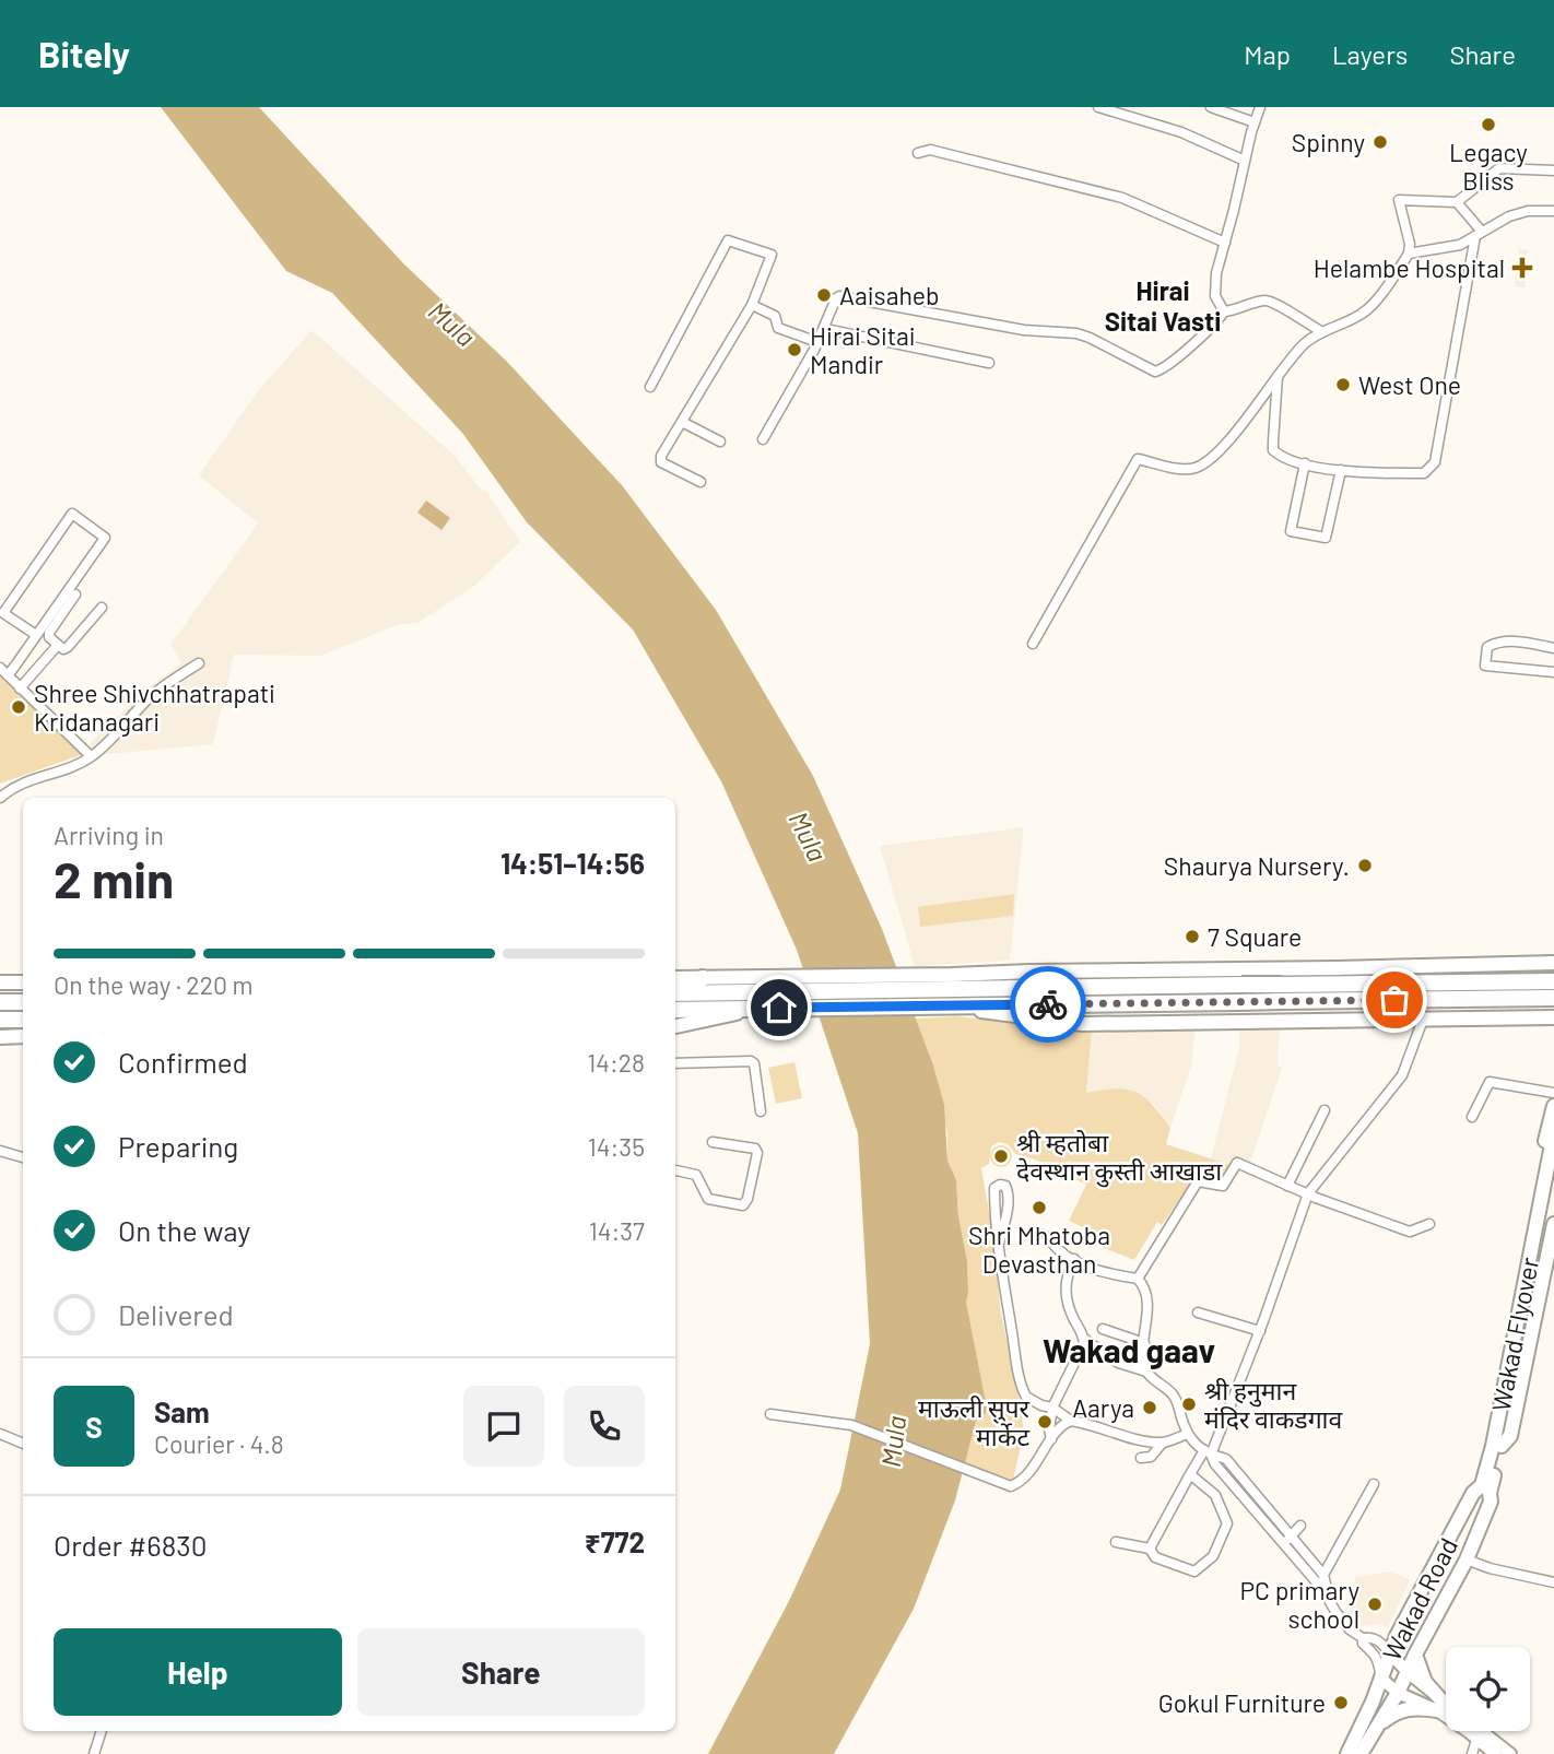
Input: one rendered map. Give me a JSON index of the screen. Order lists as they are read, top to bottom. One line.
{"streets":{"main road":["Wakad Flyover","Wakad Road"]},"crossings":[["Wakad Flyover","Wakad Road"]],"districts":["Hirai Sitai Vasti","Wakad gaav"],"water":["Mula"],"places":{"other":["Legacy Bliss","Spinny","Aaisaheb","Hirai Sitai Mandir","West One","Shree Shivchhatrapati Kridanagari","Shaurya Nursery.","7 Square","श्री म्हतोबा देवस्थान कुस्ती आखाडा","Shri Mhatoba Devasthan","श्री हनुमान मंदिर वाकडगाव","Aarya","माऊली सुपर मार्केट","PC primary school","Gokul Furniture"],"health":["Helambe Hospital"]},"page":{"header":"Bitely","nav":["Map","Layers","Share"],"heading":["2 min","Arriving in","14:51–14:56"],"panel":["Sam","Courier · 4.8","Order #6830","₹772"],"bar":"On the way · 220 m","list":[["Confirmed","14:28"],["Preparing","14:35"],["On the way","14:37"],"Delivered"],"round":"S","buttons":["Help","Share"]}}
